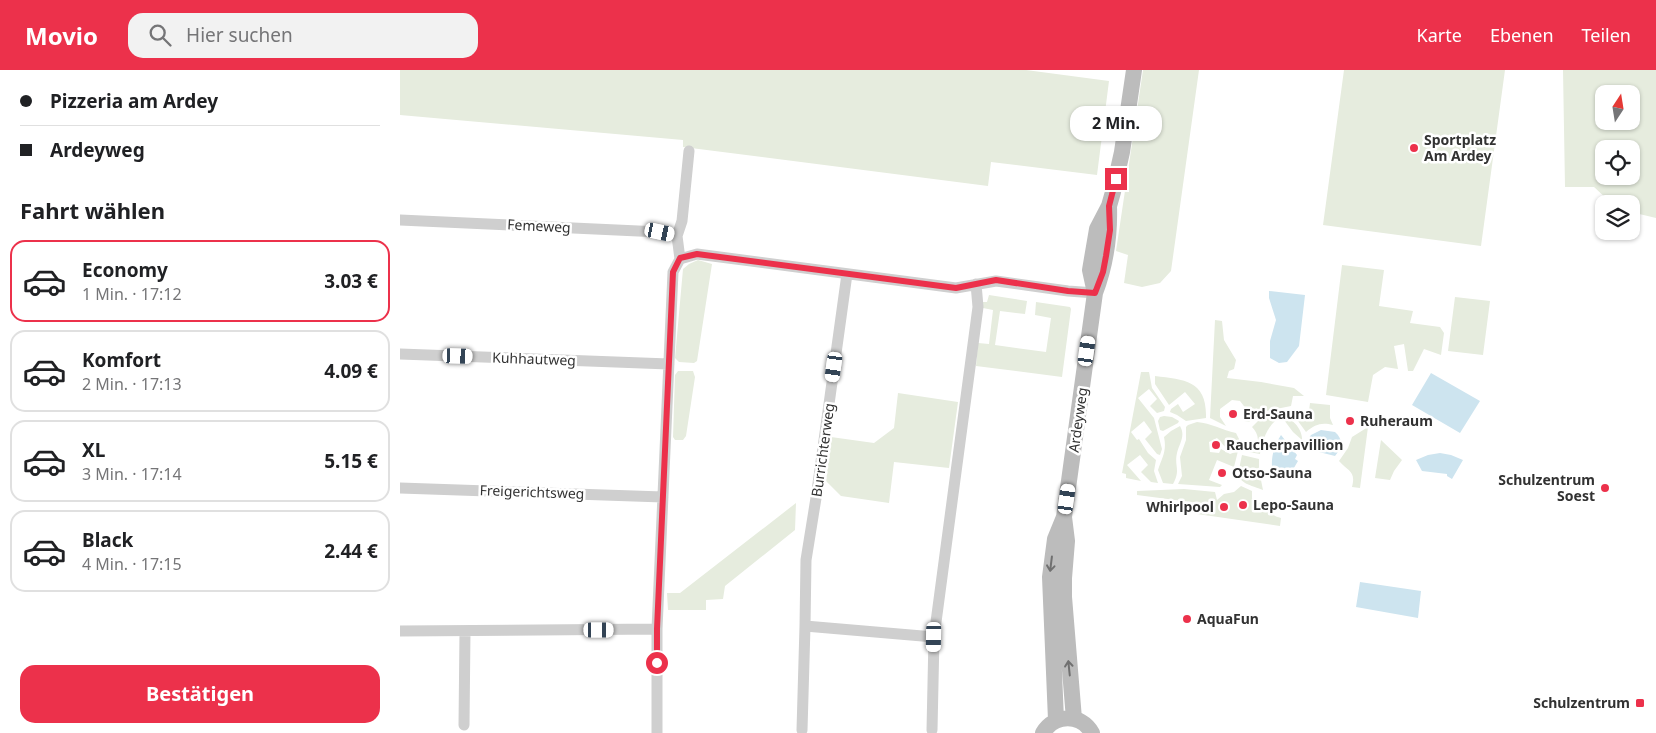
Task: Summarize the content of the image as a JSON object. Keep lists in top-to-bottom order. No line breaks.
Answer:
{"streets":{"main road":["Ardeyweg"],"street":["Femeweg","Kuhhautweg","Burrichterweg","Freigerichtsweg"]},"places":{"other":["Sportplatz Am Ardey","Erd-Sauna","Ruheraum","Raucherpavillion","Otso-Sauna","Schulzentrum Soest","Lepo-Sauna","Whirlpool","AquaFun"],"transit":["Schulzentrum"]},"north":"top","page":{"header":"Movio","search":"Hier suchen","nav":["Karte","Ebenen","Teilen"],"banner":["Pizzeria am Ardey","Ardeyweg"],"bubble":"2 Min.","heading":"Fahrt wählen","list":[{"name":"Economy","note":"1 Min. · 17:12","value":"3.03 €"},{"name":"Komfort","note":"2 Min. · 17:13","value":"4.09 €"},{"name":"XL","note":"3 Min. · 17:14","value":"5.15 €"},{"name":"Black","note":"4 Min. · 17:15","value":"2.44 €"}],"buttons":"Bestätigen"}}
